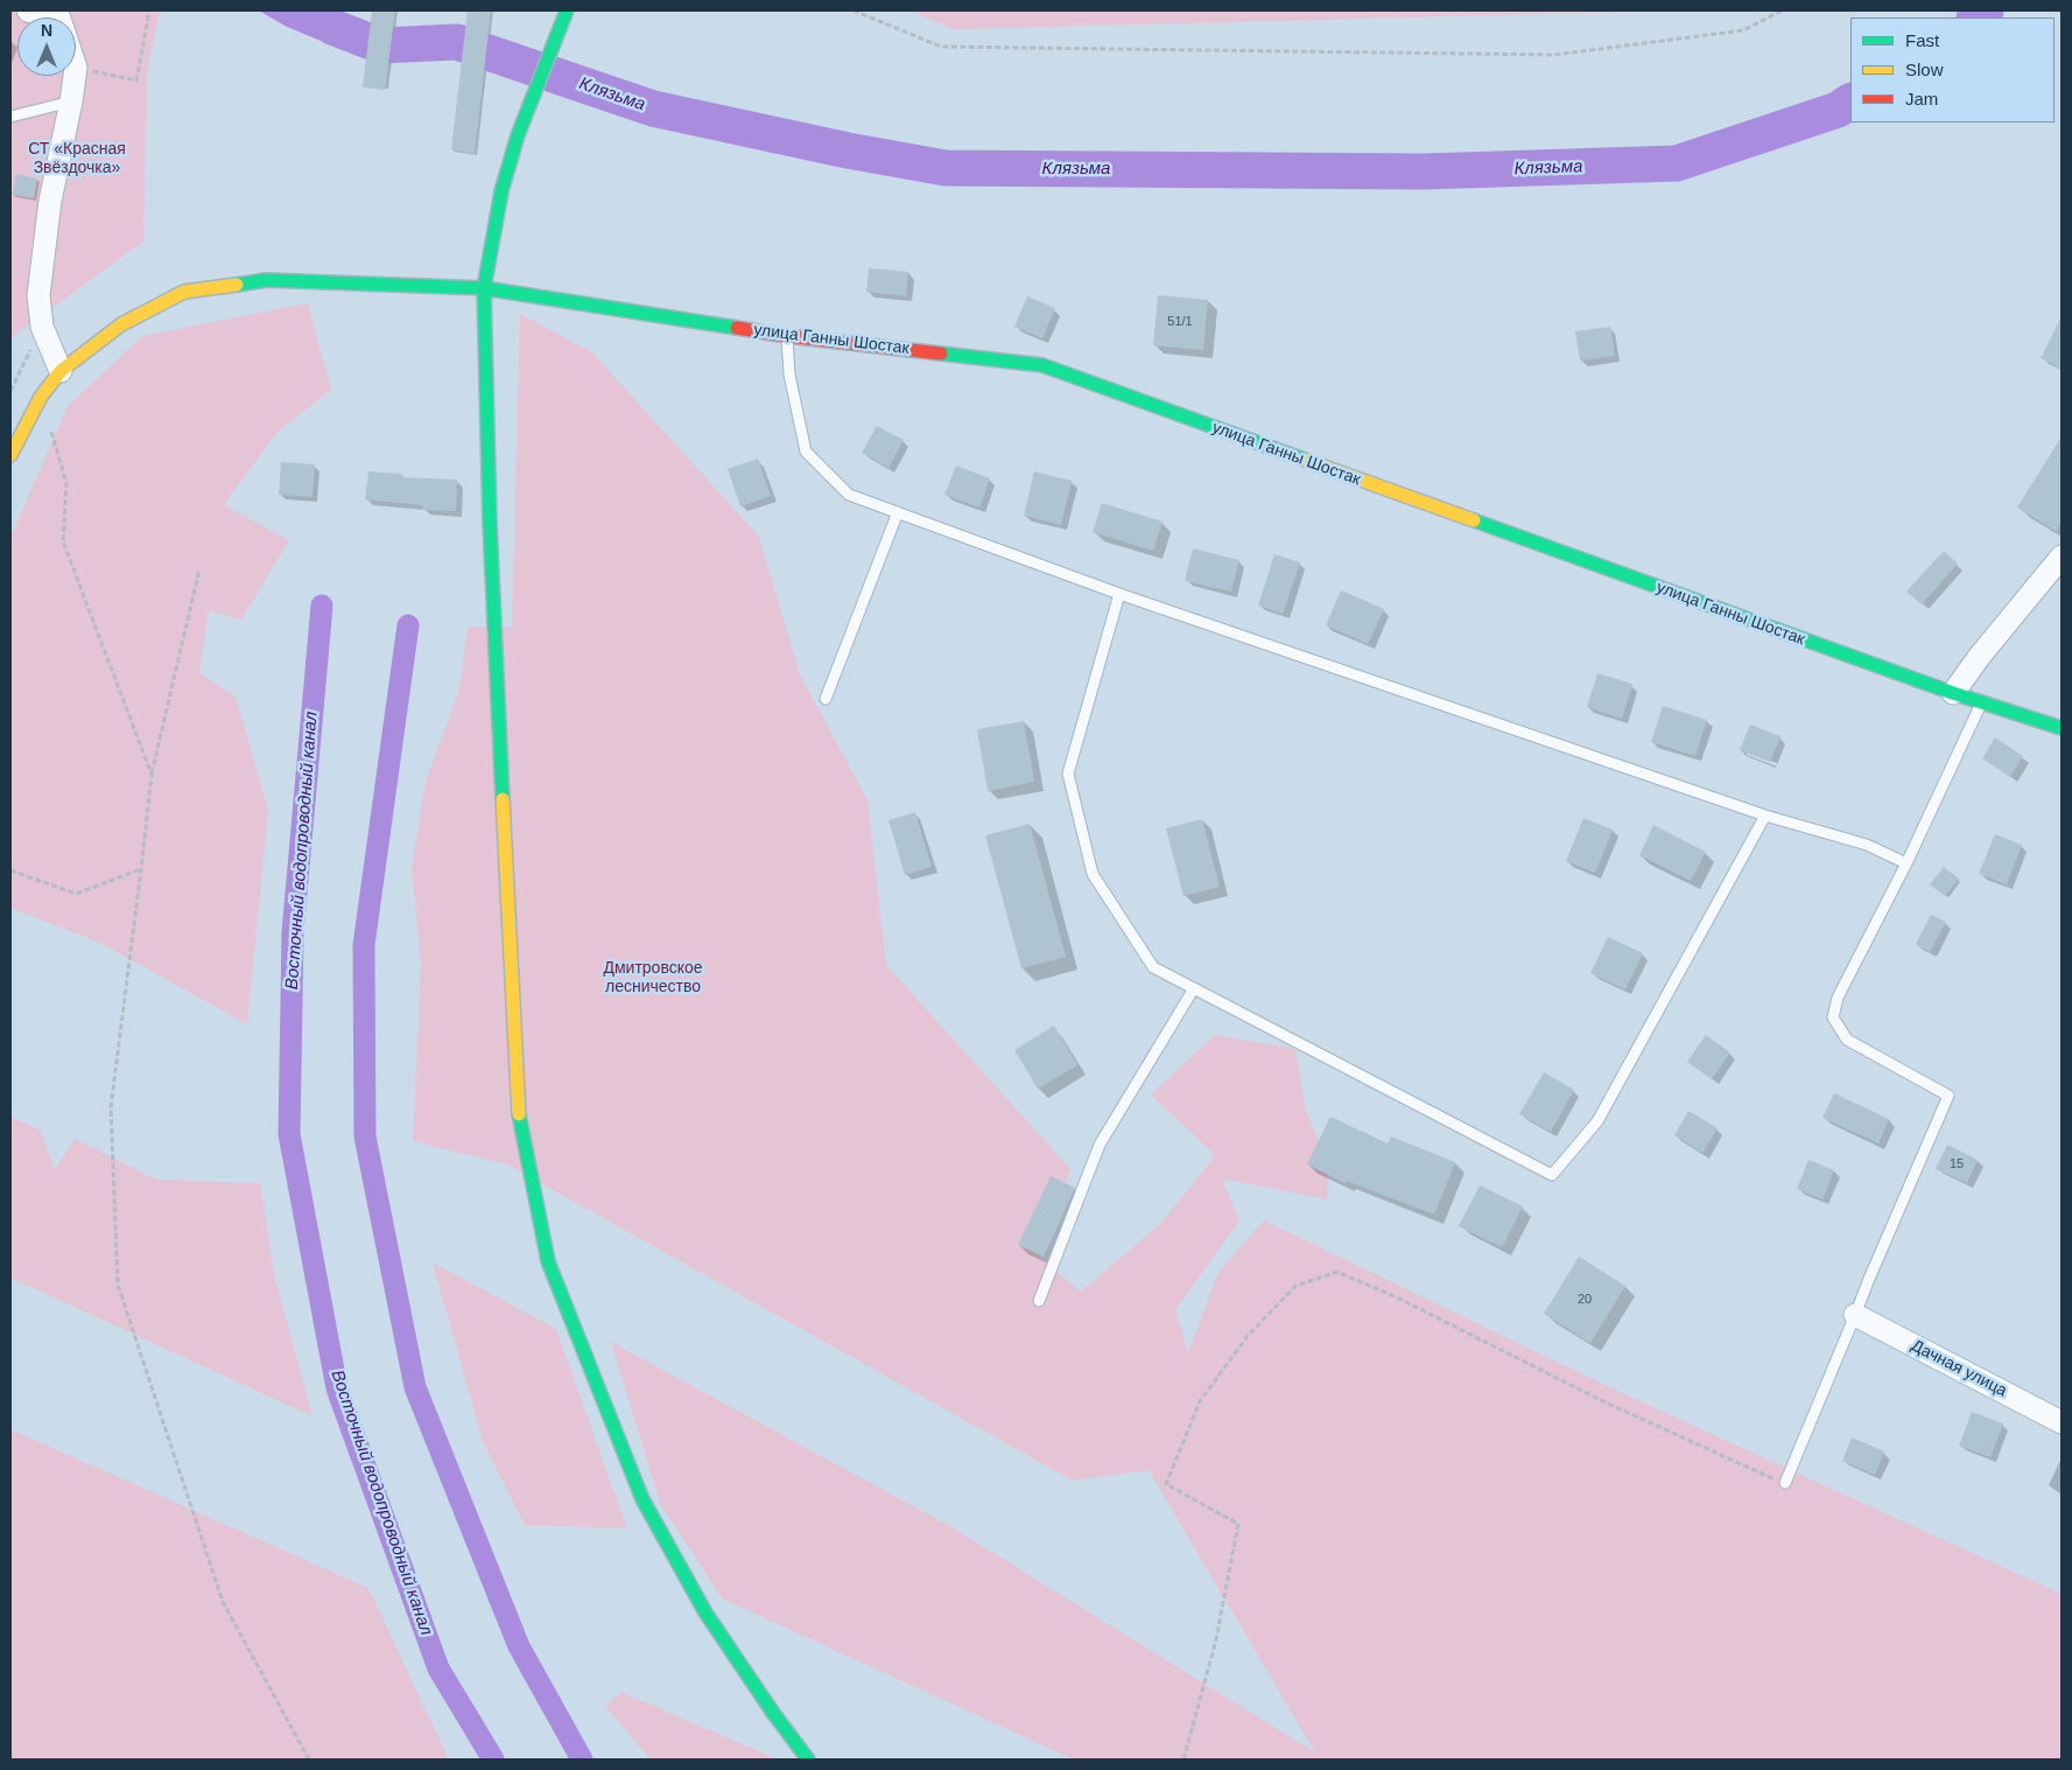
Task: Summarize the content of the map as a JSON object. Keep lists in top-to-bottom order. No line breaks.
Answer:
{"streets":{"main road":["улица Ганны Шостак"],"street":["Дачная улица"]},"water":["Клязьма","Восточный водопроводный канал"],"parks":["СТ «Красная Звёздочка»","Дмитровское лесничество"],"house_numbers":["51/1","15","20"],"legend":["Fast","Slow","Jam"],"north":"top"}
